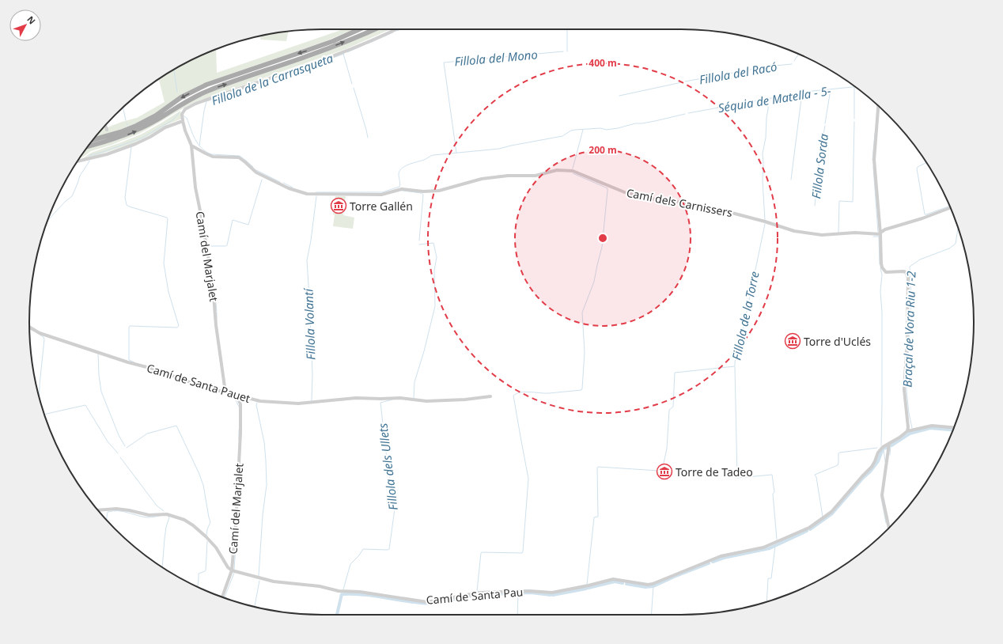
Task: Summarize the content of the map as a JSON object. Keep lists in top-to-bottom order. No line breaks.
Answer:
{"streets":{"street":["Camí dels Carnissers","Camí del Marjalet","Camí de Santa Pauet","Camí de Santa Pau"]},"crossings":[["Camí dels Carnissers","Camí del Marjalet"],["Camí del Marjalet","Camí de Santa Pauet"],["Camí del Marjalet","Camí de Santa Pau"]],"water":["Fillola del Mono","Fillola del Racó","Fillola de la Carrasqueta","Séquia de Matella - 5-","Fillola Sorda","Fillola de la Torre","Fillola Volantí","Braçal de Vora Riu 1-2","Fillola dels Ullets"],"places":{"museum":["Torre Gallén","Torre d'Uclés","Torre de Tadeo"]},"north":"top right","rings":["400 m","200 m"]}
